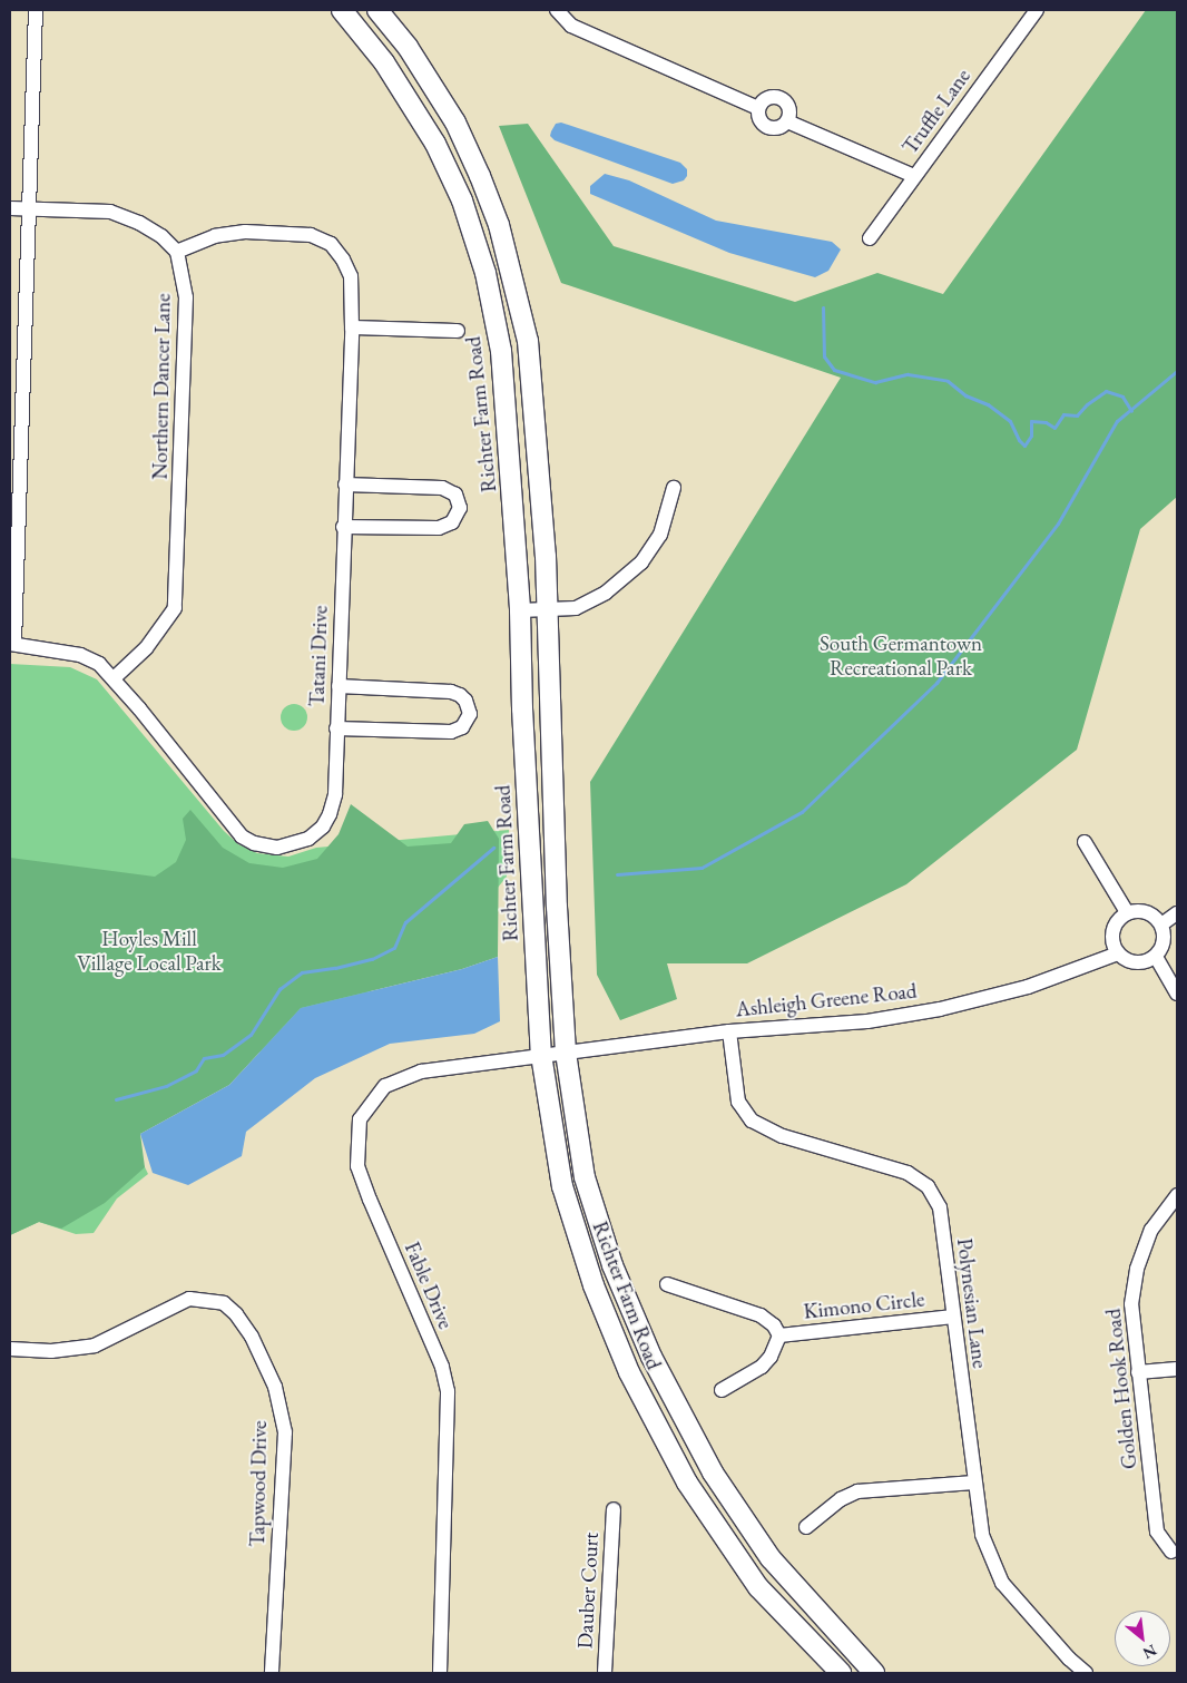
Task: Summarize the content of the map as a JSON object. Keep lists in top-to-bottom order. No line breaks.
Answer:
{"streets":{"main road":["Richter Farm Road"],"street":["Truffle Lane","Northern Dancer Lane","Tatani Drive","Ashleigh Greene Road","Fable Drive","Polynesian Lane","Kimono Circle","Golden Hook Road","Tapwood Drive","Dauber Court"]},"crossings":[["Northern Dancer Lane","Tatani Drive"],["Richter Farm Road","Ashleigh Greene Road"],["Richter Farm Road","Fable Drive"],["Ashleigh Greene Road","Fable Drive"],["Ashleigh Greene Road","Polynesian Lane"],["Polynesian Lane","Kimono Circle"]],"parks":["South Germantown Recreational Park","Hoyles Mill Village Local Park"],"north":"bottom right"}
